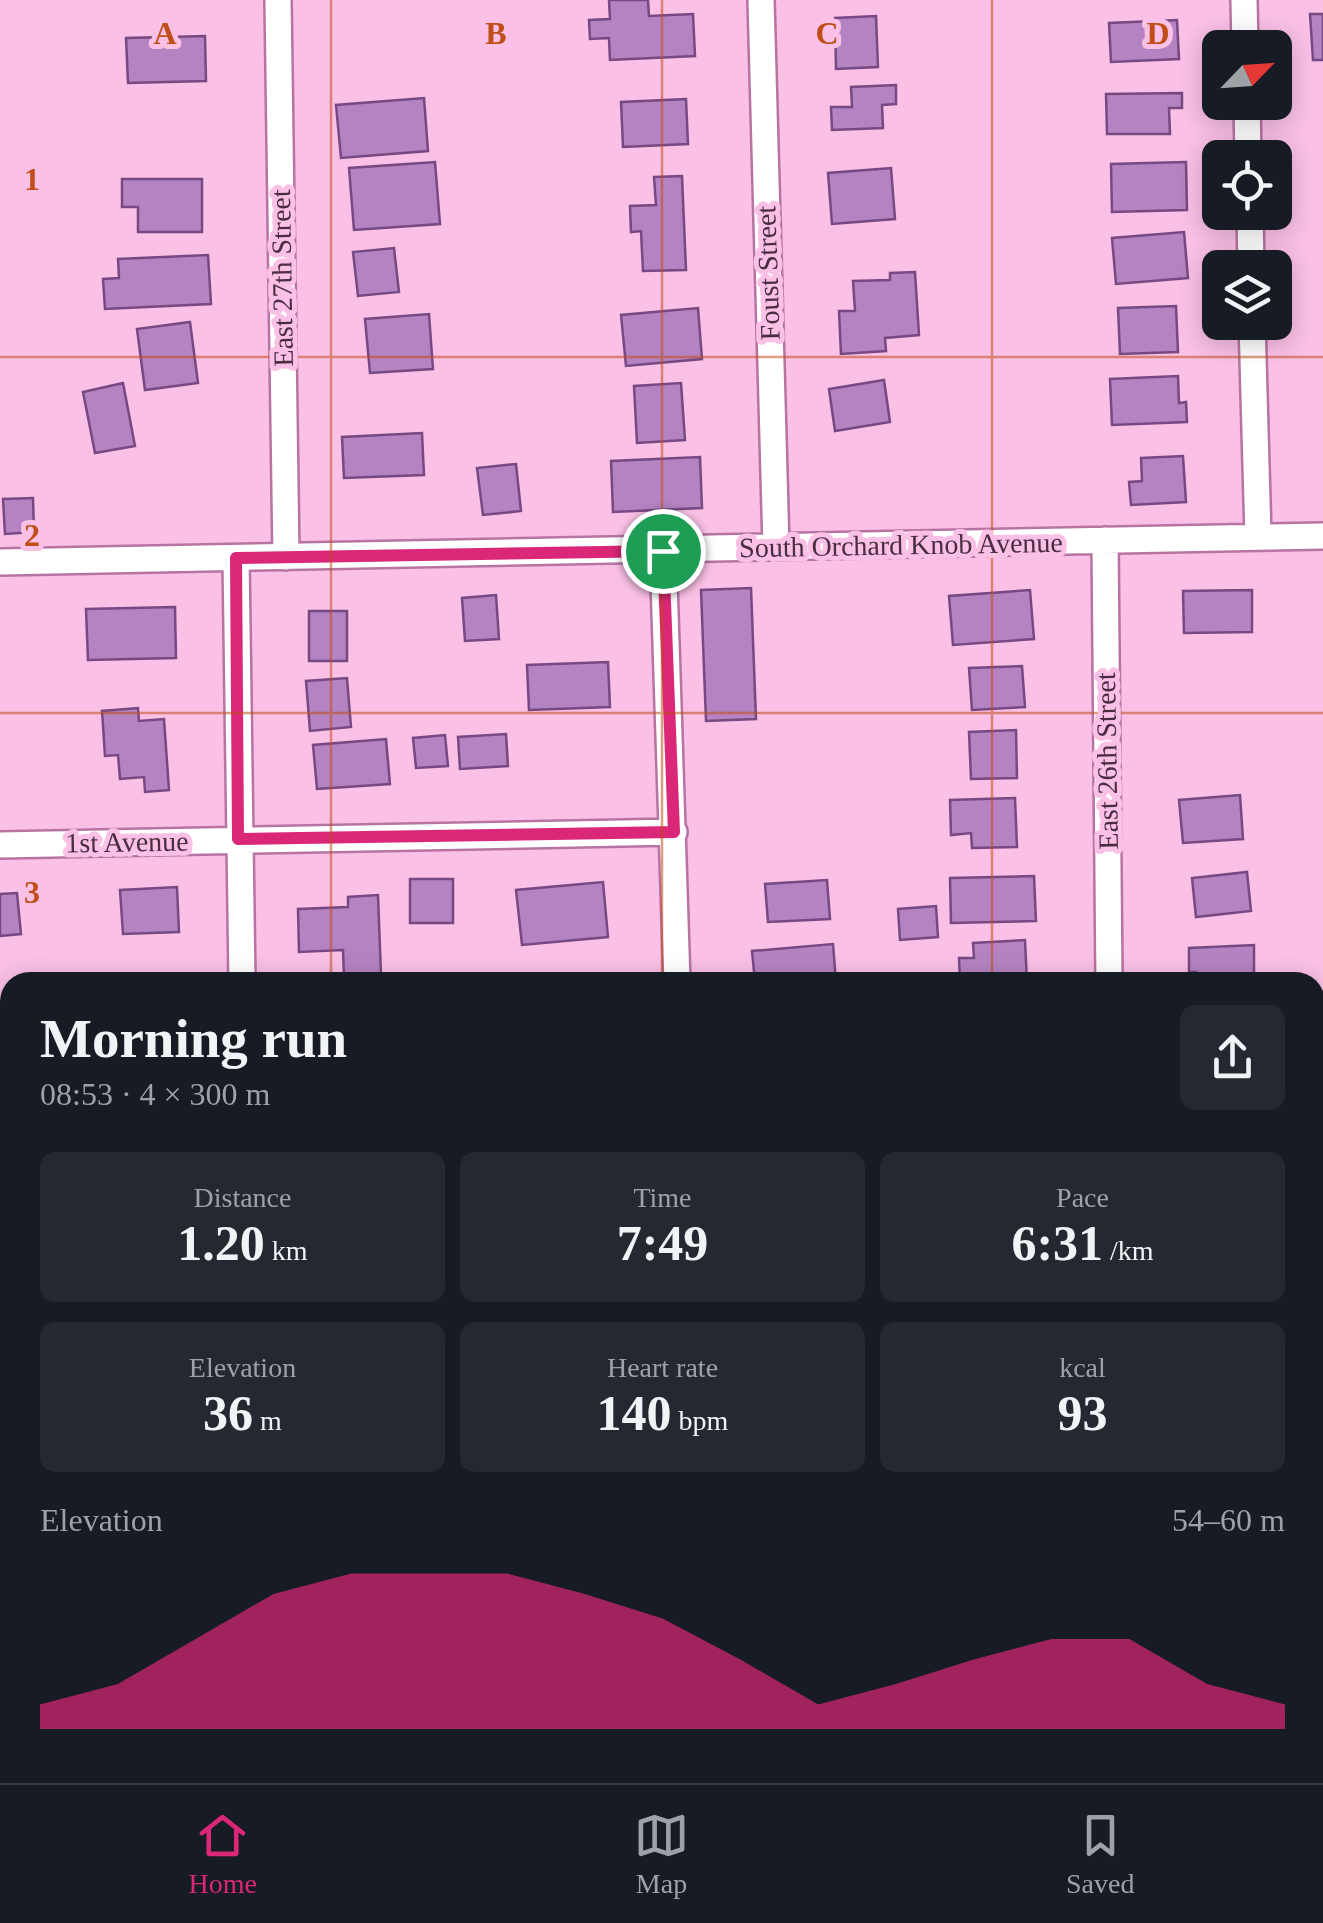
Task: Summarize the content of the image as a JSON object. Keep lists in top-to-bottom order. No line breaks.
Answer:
{"streets":{"street":["Foust Street","East 27th Street","South Orchard Knob Avenue","East 26th Street","1st Avenue"]},"crossings":[["Foust Street","South Orchard Knob Avenue"],["East 27th Street","South Orchard Knob Avenue"],["South Orchard Knob Avenue","East 26th Street"]],"north":"top right","page":{"heading":["Morning run","08:53 · 4 × 300 m"],"stats":[["Distance","1.20 km"],["Time","7:49"],["Pace","6:31 /km"],["Elevation","36 m"],["Heart rate","140 bpm"],["kcal","93"]],"chart":["Elevation","54–60 m"],"tabs":["Home","Map","Saved"]},"grid":{"columns":["A","B","C","D"],"rows":["1","2","3"]}}
